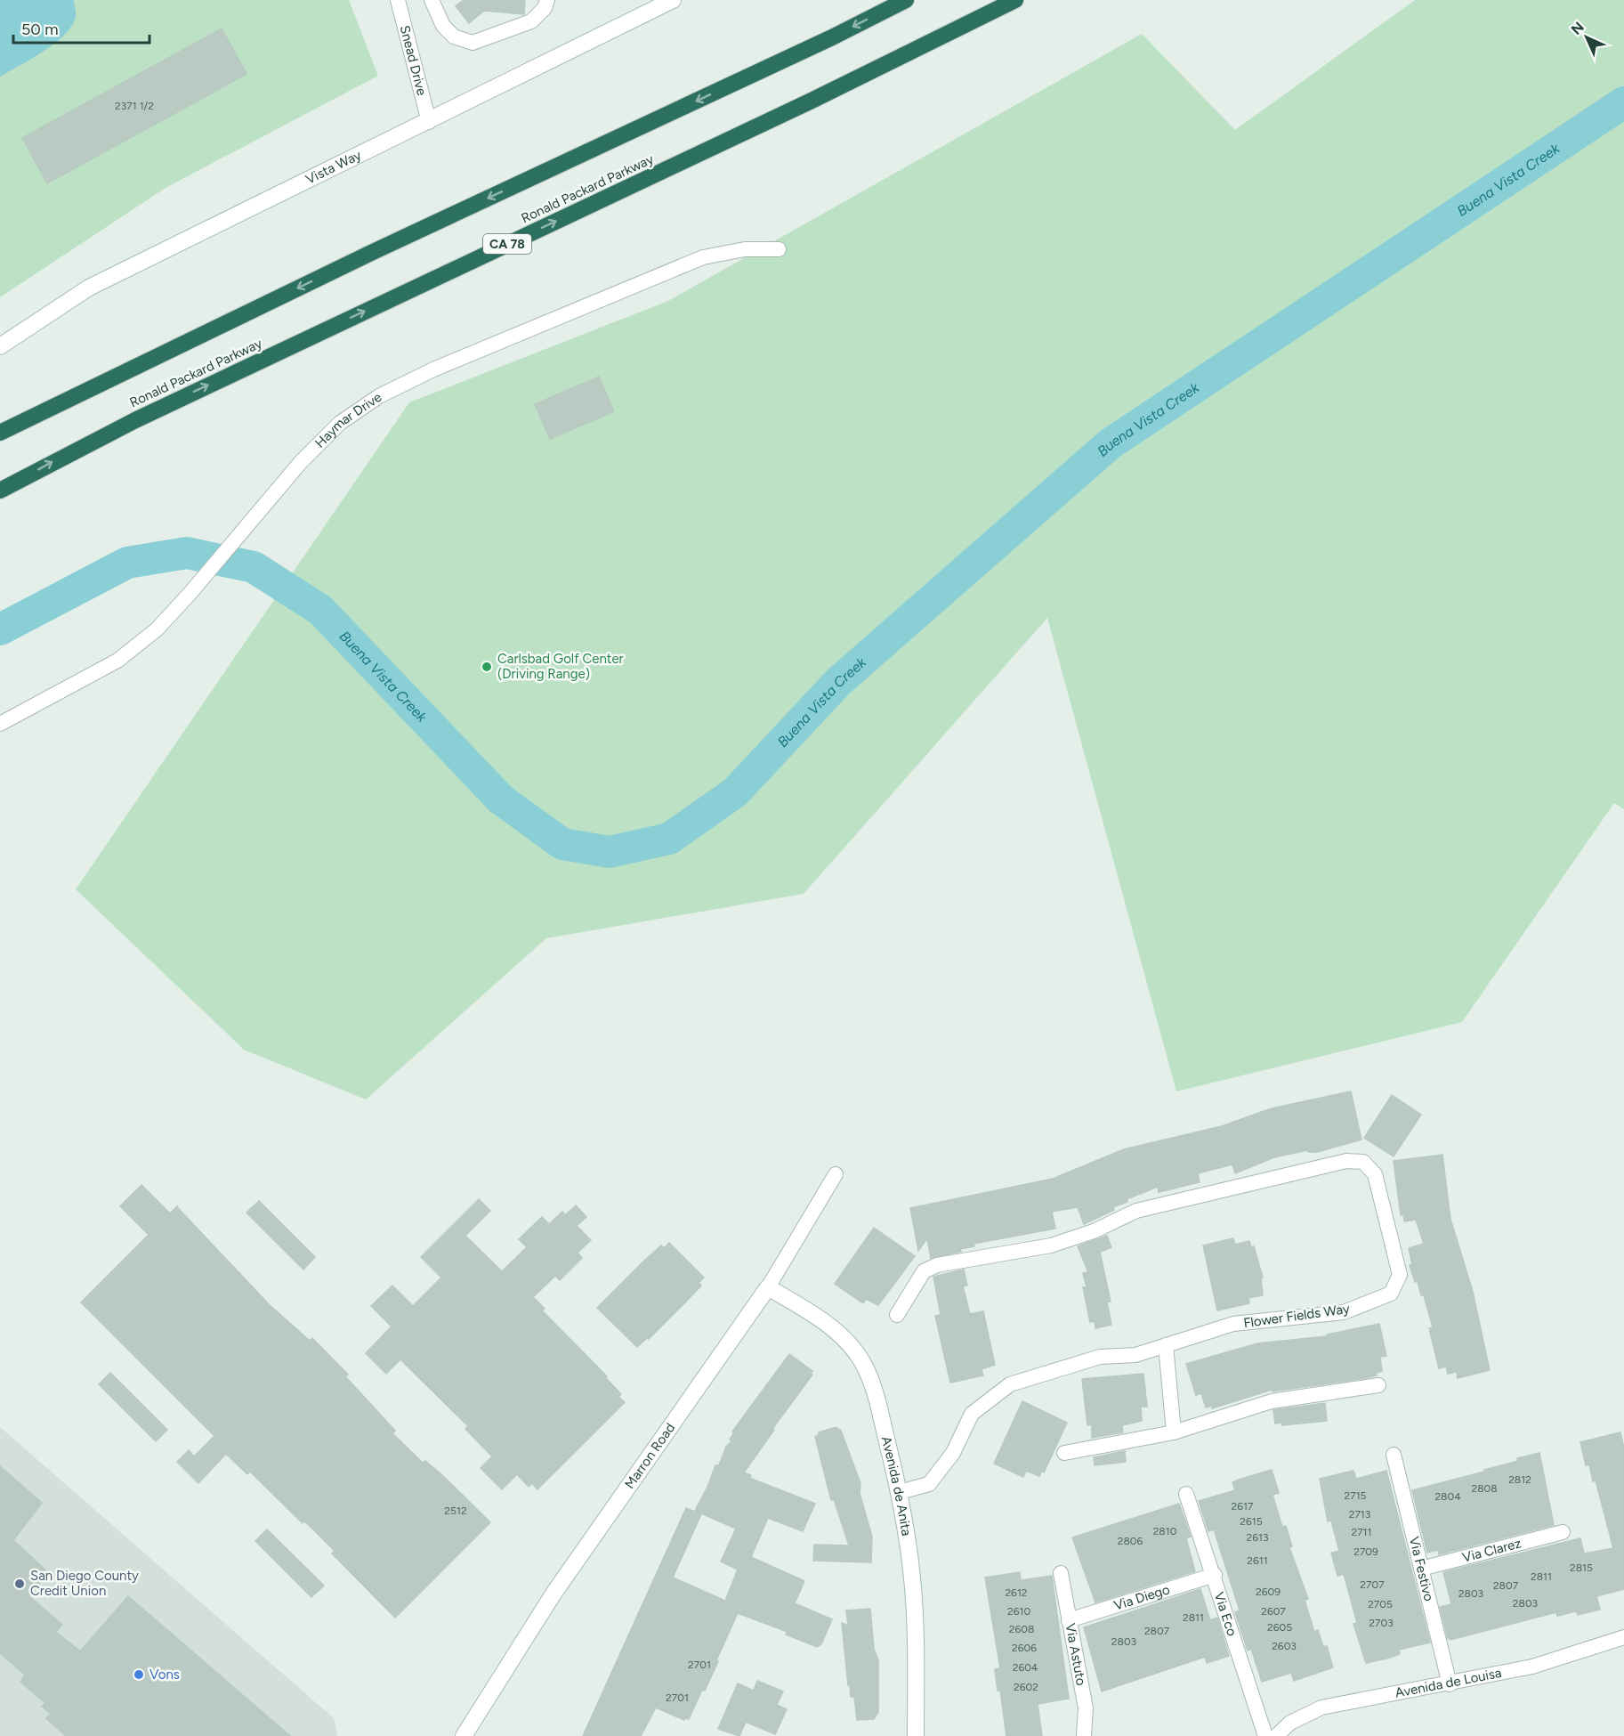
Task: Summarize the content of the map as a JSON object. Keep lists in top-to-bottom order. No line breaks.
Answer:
{"streets":{"highway":["Ronald Packard Parkway","CA 78"],"street":["Snead Drive","Vista Way","Haymar Drive","Flower Fields Way","Marron Road","Avenida de Anita","Via Clarez","Via Festivo","Via Diego","Via Eco","Via Astuto","Avenida de Louisa"]},"crossings":[["Snead Drive","Vista Way"],["Flower Fields Way","Avenida de Anita"],["Marron Road","Avenida de Anita"],["Via Clarez","Via Festivo"],["Via Festivo","Avenida de Louisa"],["Via Diego","Via Eco"],["Via Diego","Via Astuto"]],"water":["Buena Vista Creek"],"places":["Carlsbad Golf Center (Driving Range)","San Diego County Credit Union","Vons"],"house_numbers":["2371 1/2","2812","2808","2715","2804","2617","2512","2713","2615","2810","2711","2613","2806","2709","2611","2815","2811","2707","2807","2609","2612","2803","2803","2705","2610","2607","2811","2703","2605","2608","2807","2803","2603","2606","2701","2604","2602","2701"],"scale_bar":"50 m","north":"top left"}
